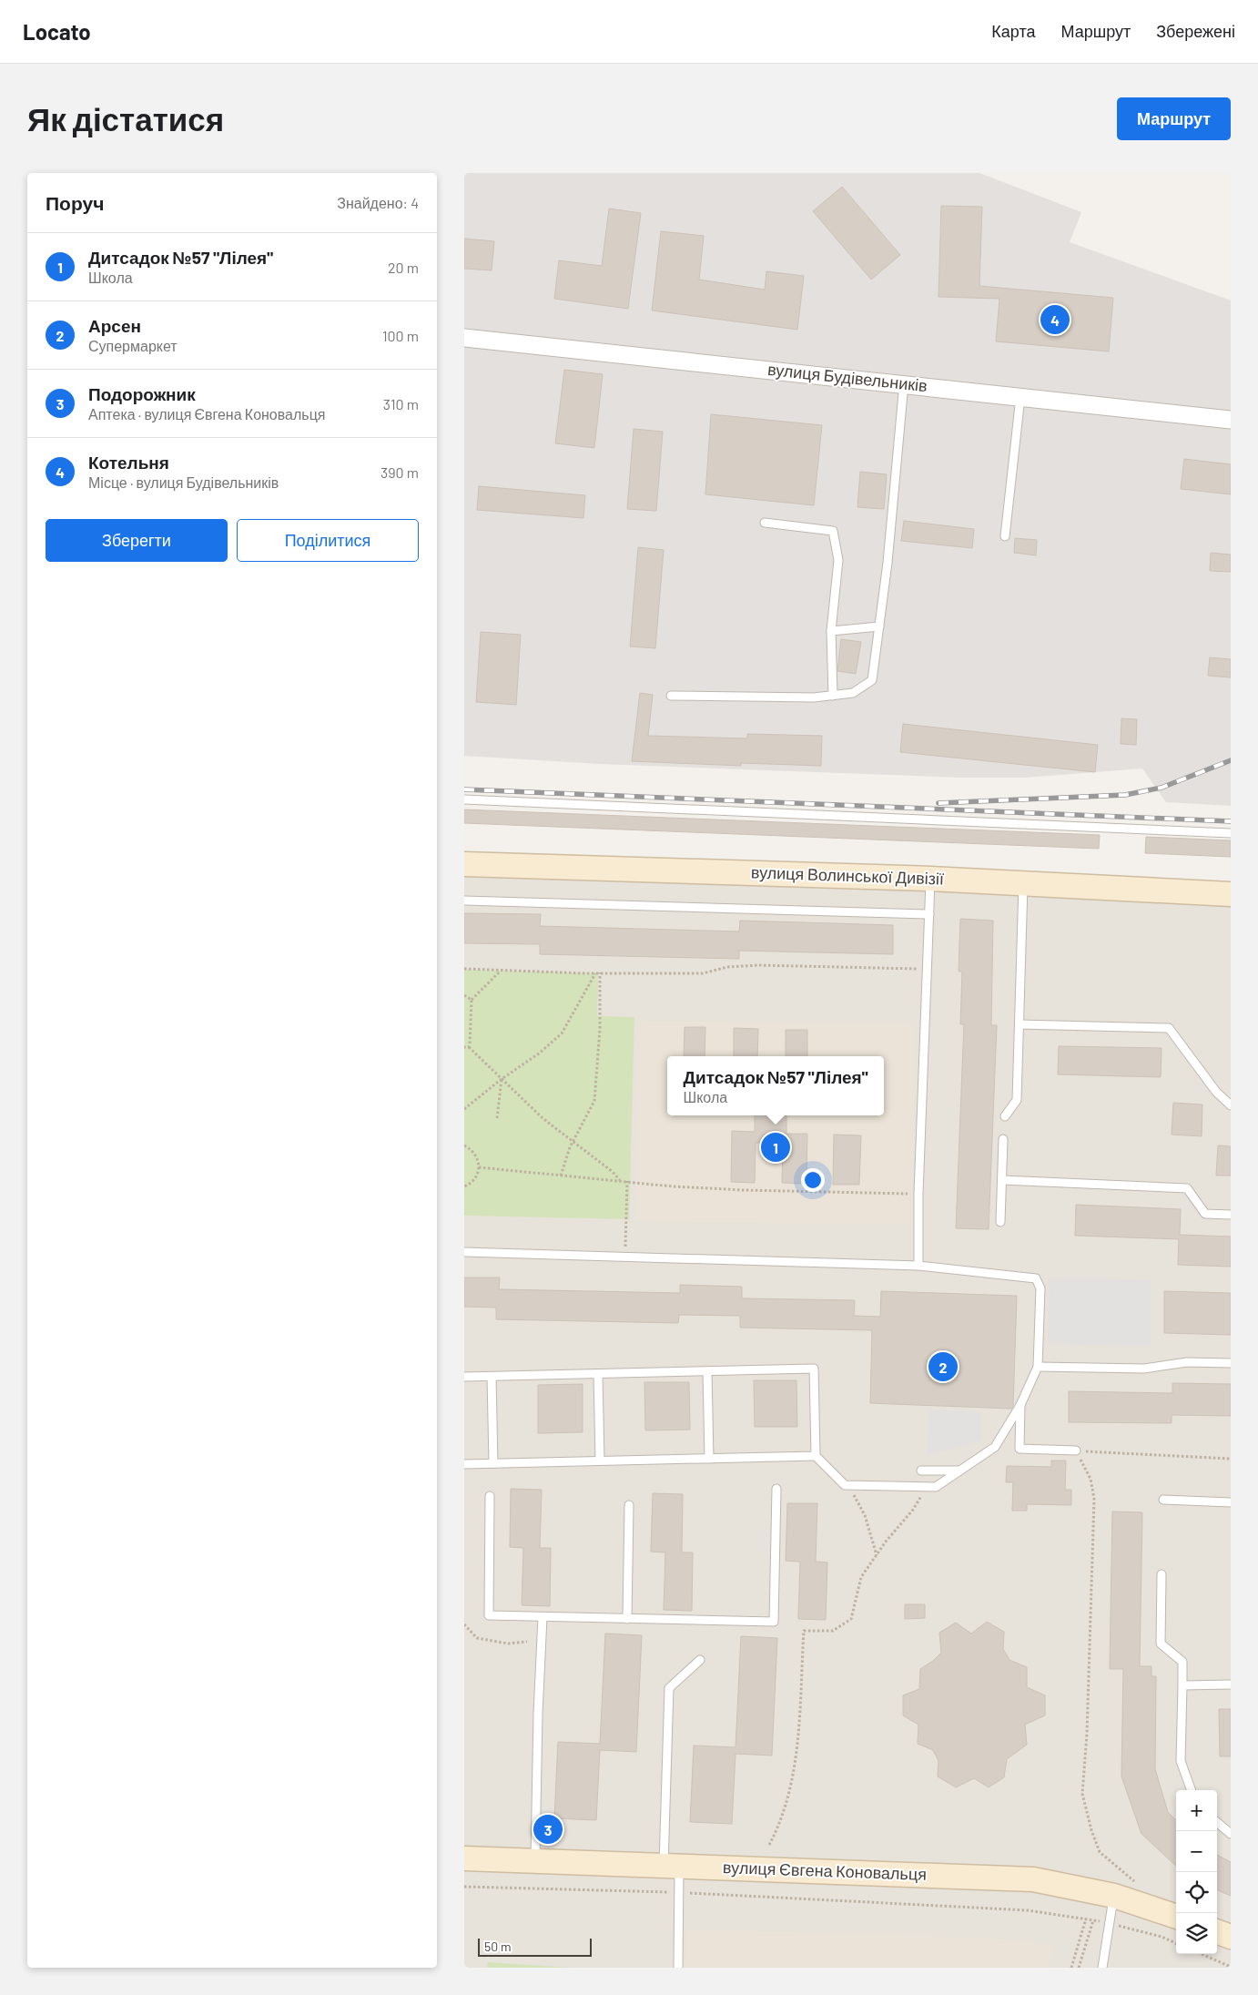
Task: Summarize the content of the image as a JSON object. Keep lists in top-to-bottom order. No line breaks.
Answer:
{"streets":{"street":["вулиця Будівельників","вулиця Волинської Дивізії","вулиця Євгена Коновальця"]},"scale_bar":"50 m","page":{"header":"Locato","nav":["Карта","Маршрут","Збережені"],"buttons":["Маршрут",["Зберегти","Поділитися"]],"title":"Як дістатися","heading":["Поруч","Знайдено: 4"],"list":[{"mark":"1","name":"Дитсадок №57 \"Лілея\"","note":"Школа","value":"20 m"},{"mark":"2","name":"Арсен","note":"Супермаркет","value":"100 m"},{"mark":"3","name":"Подорожник","note":"Аптека · вулиця Євгена Коновальця","value":"310 m"},{"mark":"4","name":"Котельня","note":"Місце · вулиця Будівельників","value":"390 m"}],"pins":["4","1","2","3"],"popup":["Дитсадок №57 \"Лілея\"","Школа"],"map_buttons":["+","−"],"scale":"50 m"}}
